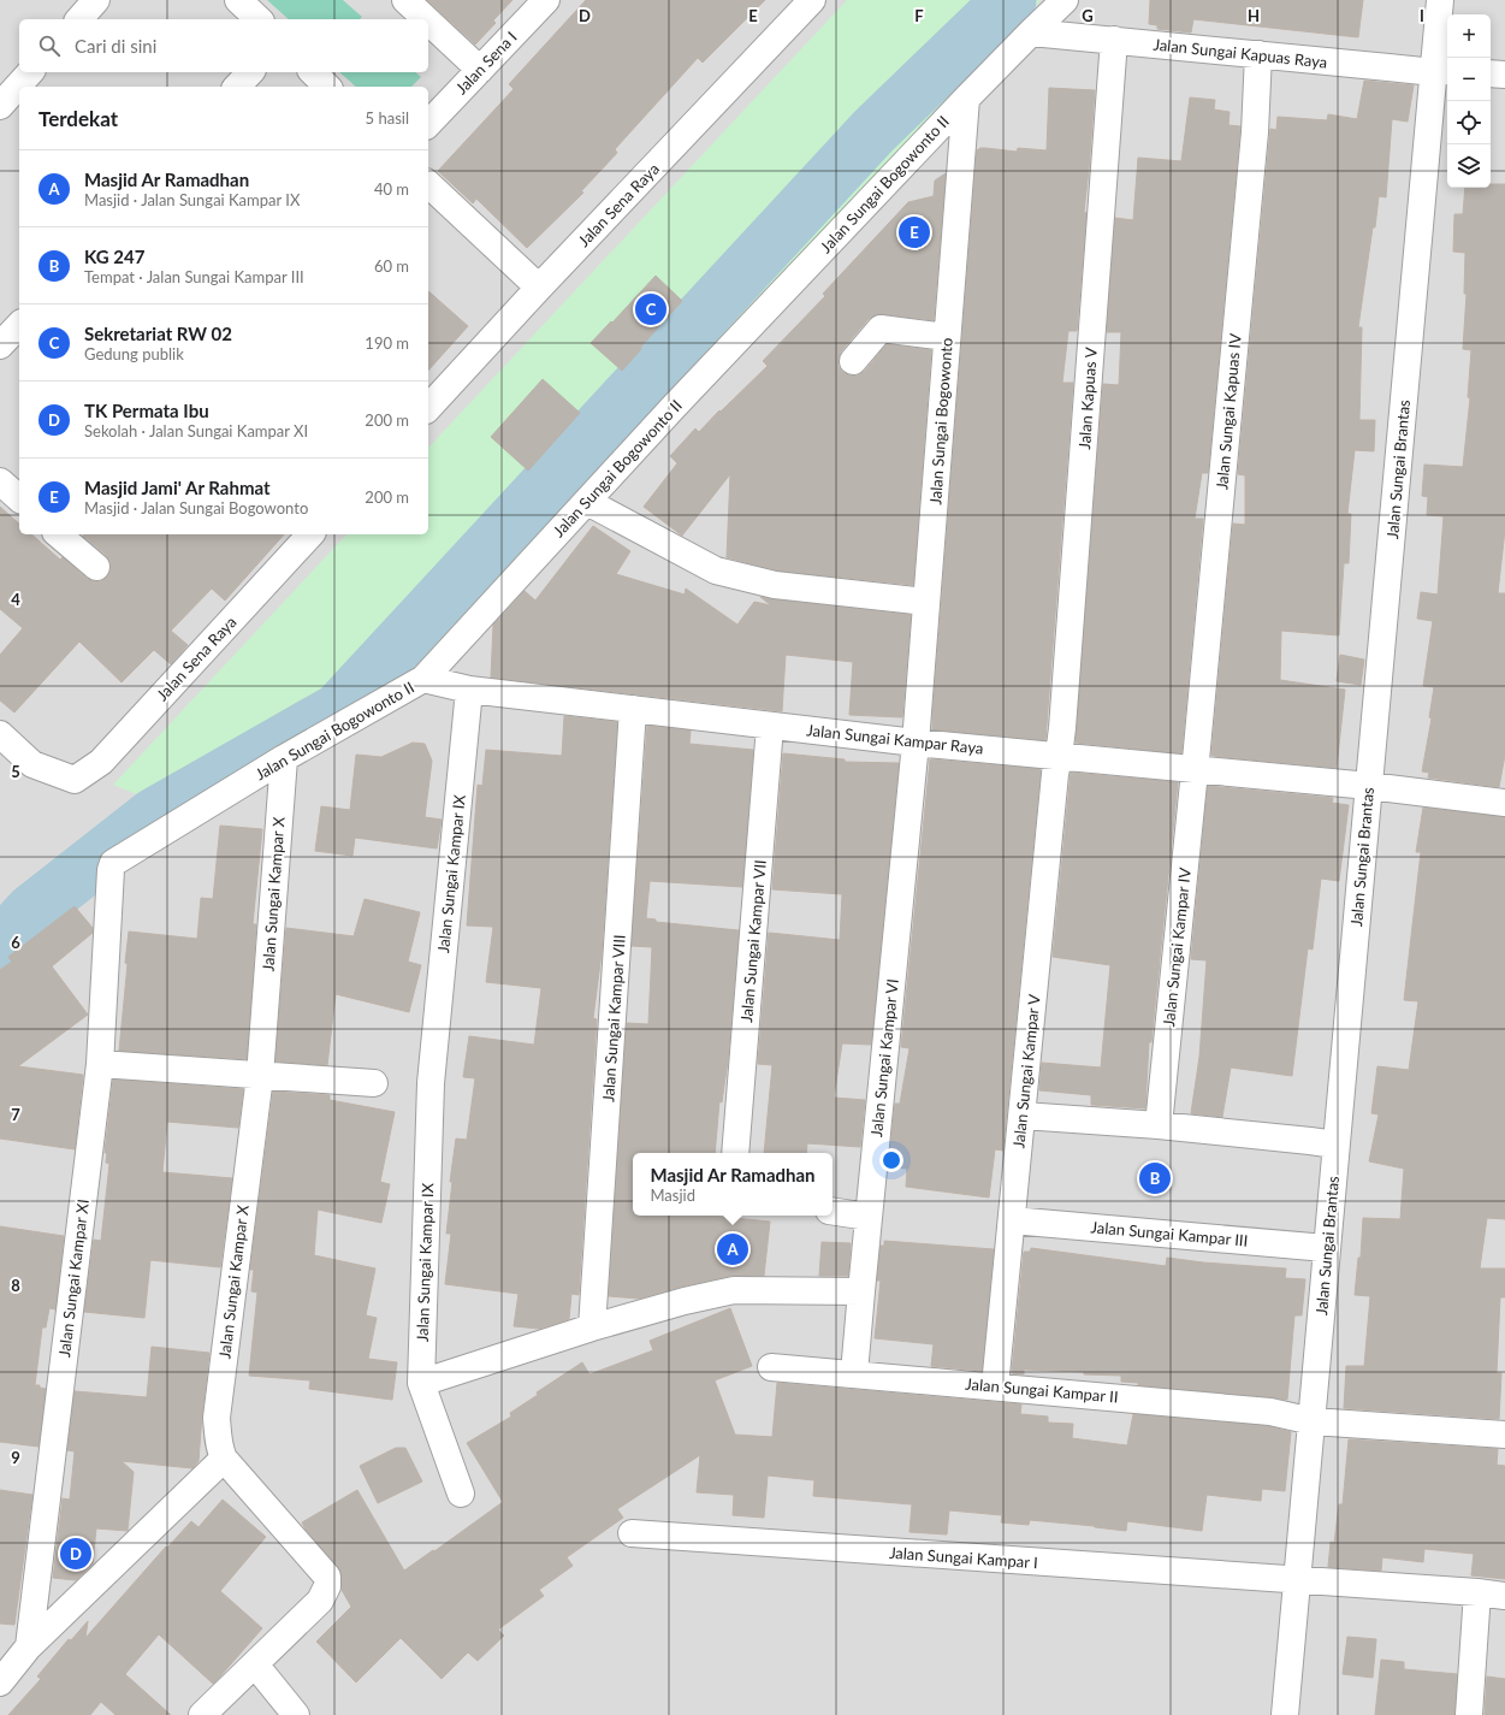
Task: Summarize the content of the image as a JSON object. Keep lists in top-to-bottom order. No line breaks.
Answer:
{"streets":{"street":["Jalan Sungai Kapuas Raya","Jalan Sena I","Jalan Sungai Bogowonto II","Jalan Sena Raya","Jalan Kapuas V","Jalan Sungai Kapuas IV","Jalan Sungai Bogowonto","Jalan Sungai Brantas","Jalan Sungai Kampar Raya","Jalan Sungai Kampar IX","Jalan Sungai Kampar X","Jalan Sungai Kampar VII","Jalan Sungai Kampar IV","Jalan Sungai Kampar VIII","Jalan Sungai Kampar VI","Jalan Sungai Kampar V","Jalan Sungai Kampar III","Jalan Sungai Kampar XI","Jalan Sungai Kampar II","Jalan Sungai Kampar I"]},"crossings":[["Jalan Sungai Kapuas Raya","Jalan Sungai Bogowonto II"],["Jalan Sungai Kapuas Raya","Jalan Kapuas V"],["Jalan Sungai Kapuas Raya","Jalan Sungai Kapuas IV"],["Jalan Sungai Kapuas Raya","Jalan Sungai Brantas"],["Jalan Sungai Bogowonto II","Jalan Sungai Bogowonto"],["Jalan Sungai Bogowonto II","Jalan Sungai Kampar Raya"],["Jalan Sungai Bogowonto II","Jalan Sungai Kampar X"],["Jalan Sungai Bogowonto II","Jalan Sungai Kampar XI"],["Jalan Kapuas V","Jalan Sungai Kampar Raya"],["Jalan Kapuas V","Jalan Sungai Kampar V"],["Jalan Sungai Kapuas IV","Jalan Sungai Kampar Raya"],["Jalan Sungai Kapuas IV","Jalan Sungai Kampar IV"],["Jalan Sungai Bogowonto","Jalan Sungai Kampar Raya"],["Jalan Sungai Bogowonto","Jalan Sungai Kampar VI"],["Jalan Sungai Brantas","Jalan Sungai Kampar Raya"],["Jalan Sungai Brantas","Jalan Sungai Kampar III"],["Jalan Sungai Brantas","Jalan Sungai Kampar II"],["Jalan Sungai Brantas","Jalan Sungai Kampar I"],["Jalan Sungai Kampar Raya","Jalan Sungai Kampar IX"],["Jalan Sungai Kampar Raya","Jalan Sungai Kampar VII"],["Jalan Sungai Kampar Raya","Jalan Sungai Kampar IV"],["Jalan Sungai Kampar Raya","Jalan Sungai Kampar VIII"],["Jalan Sungai Kampar Raya","Jalan Sungai Kampar VI"],["Jalan Sungai Kampar Raya","Jalan Sungai Kampar V"],["Jalan Sungai Kampar VI","Jalan Sungai Kampar II"],["Jalan Sungai Kampar V","Jalan Sungai Kampar III"],["Jalan Sungai Kampar V","Jalan Sungai Kampar II"]],"page":{"map_buttons":["+","−"],"search":"Cari di sini","heading":["Terdekat","5 hasil"],"list":[{"mark":"A","name":"Masjid Ar Ramadhan","note":"Masjid · Jalan Sungai Kampar IX","value":"40 m"},{"mark":"B","name":"KG 247","note":"Tempat · Jalan Sungai Kampar III","value":"60 m"},{"mark":"C","name":"Sekretariat RW 02","note":"Gedung publik","value":"190 m"},{"mark":"D","name":"TK Permata Ibu","note":"Sekolah · Jalan Sungai Kampar XI","value":"200 m"},{"mark":"E","name":"Masjid Jami' Ar Rahmat","note":"Masjid · Jalan Sungai Bogowonto","value":"200 m"}],"pins":["E","C","B","A","D"],"popup":["Masjid Ar Ramadhan","Masjid"]},"grid":{"columns":["D","E","F","G","H","I"],"rows":["4","5","6","7","8","9"]}}
